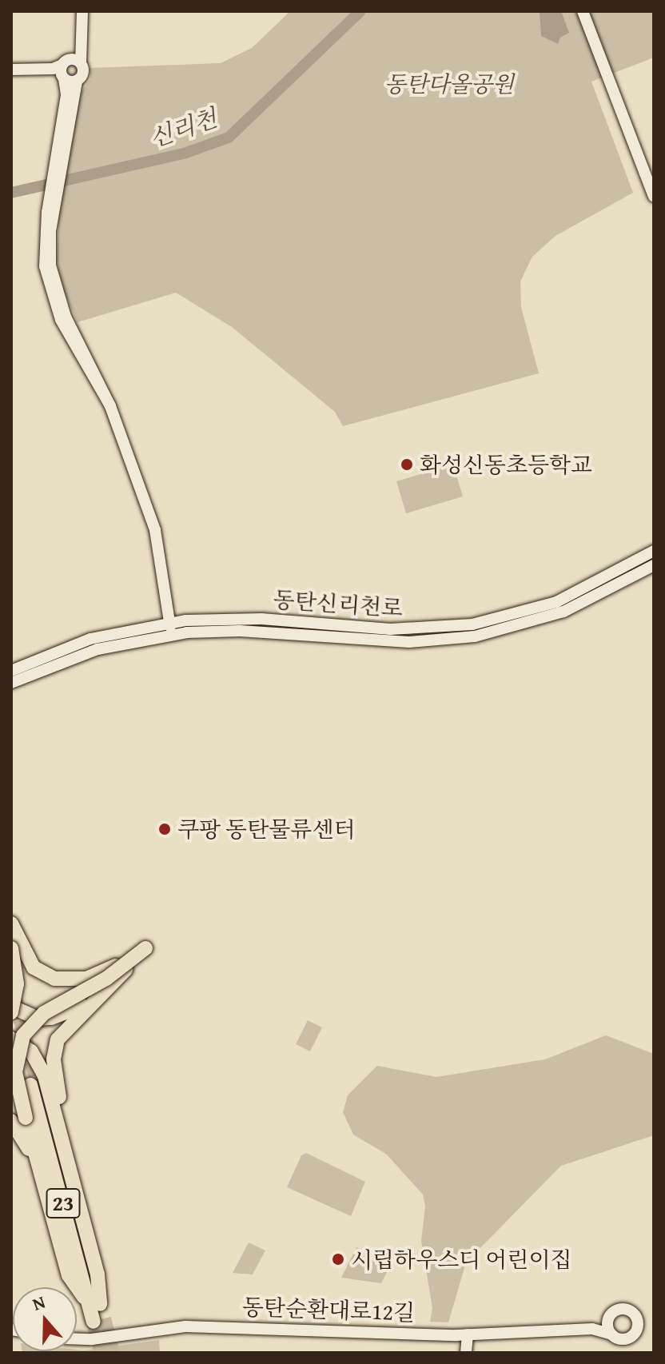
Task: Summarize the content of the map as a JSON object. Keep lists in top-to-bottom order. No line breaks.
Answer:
{"streets":{"highway":["23"],"street":["동탄신리천로","동탄순환대로12길"]},"water":["신리천"],"parks":["동탄다올공원"],"places":["화성신동초등학교","쿠팡 동탄물류센터","시립하우스디 어린이집"],"north":"top"}
